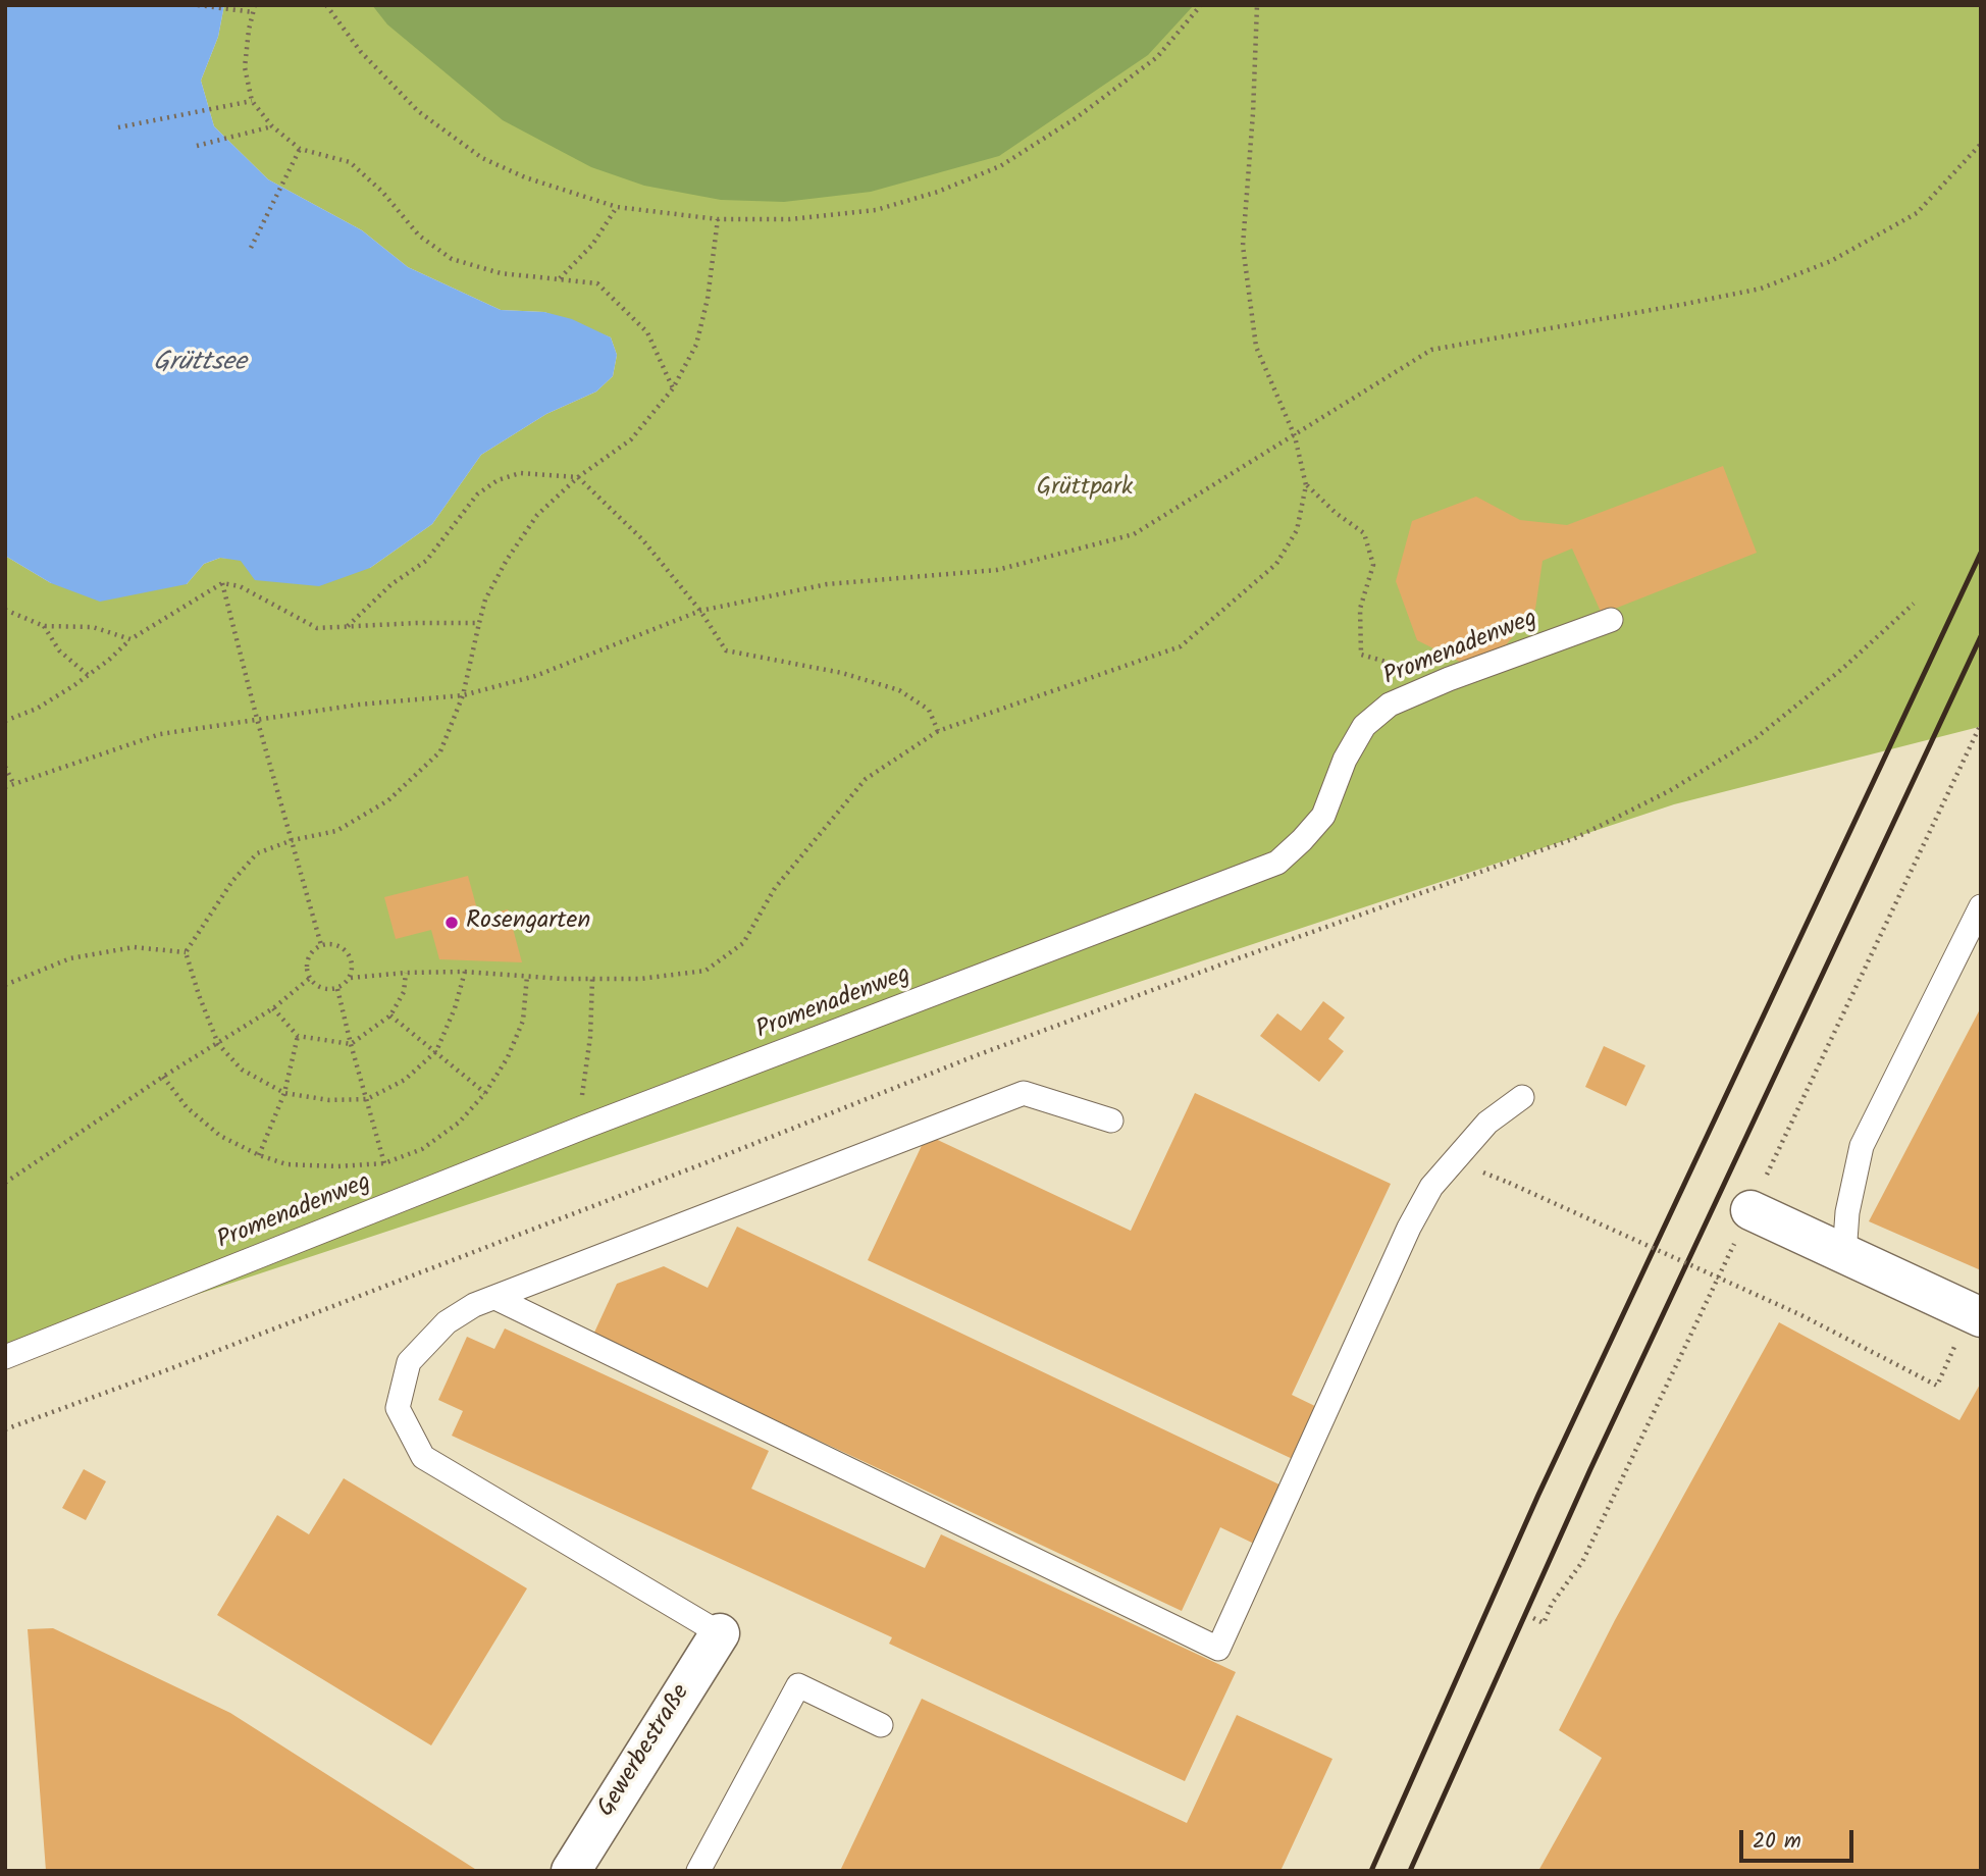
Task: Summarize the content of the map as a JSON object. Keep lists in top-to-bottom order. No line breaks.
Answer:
{"streets":{"street":["Gewerbestraße"],"lane":["Promenadenweg"]},"water":["Grüttsee"],"parks":["Grüttpark"],"places":["Rosengarten"],"scale_bar":"20 m"}
